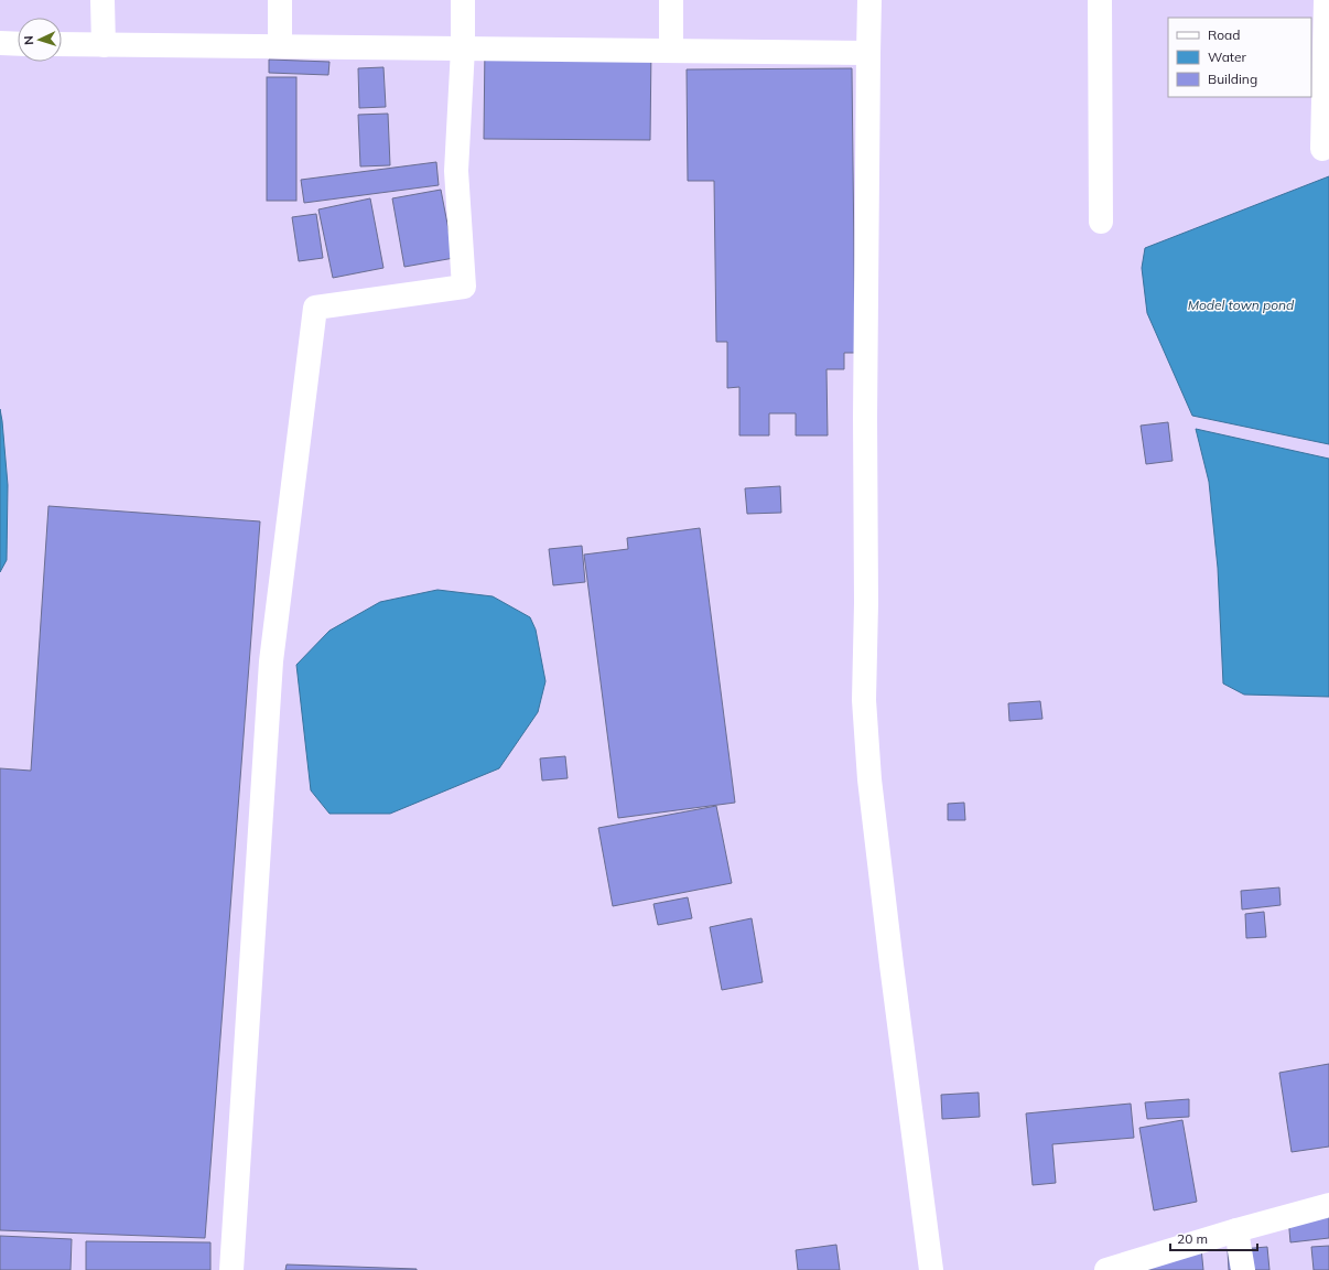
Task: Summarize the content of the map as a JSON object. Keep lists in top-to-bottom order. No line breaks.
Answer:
{"water":["Model town pond"],"legend":["Road","Water","Building"],"scale_bar":"20 m","north":"left"}
